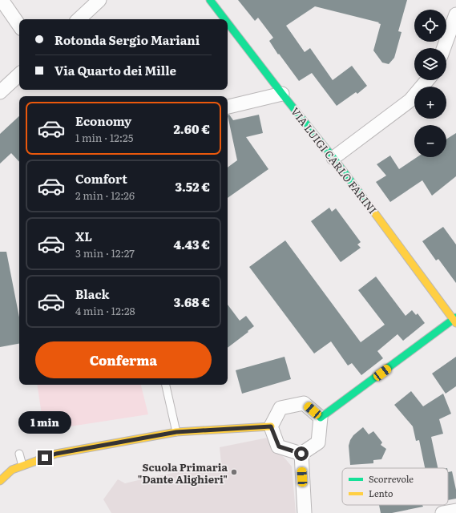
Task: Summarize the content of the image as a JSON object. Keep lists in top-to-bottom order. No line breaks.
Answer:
{"streets":{"street":["VIA LUIGI CARLO FARINI"]},"places":["Scuola Primaria \"Dante Alighieri\""],"legend":["Scorrevole","Lento"],"page":{"map_buttons":["+","−"],"banner":["Rotonda Sergio Mariani","Via Quarto dei Mille"],"list":[{"name":"Economy","note":"1 min · 12:25","value":"2.60 €"},{"name":"Comfort","note":"2 min · 12:26","value":"3.52 €"},{"name":"XL","note":"3 min · 12:27","value":"4.43 €"},{"name":"Black","note":"4 min · 12:28","value":"3.68 €"}],"buttons":"Conferma","bubble":"1 min"}}
